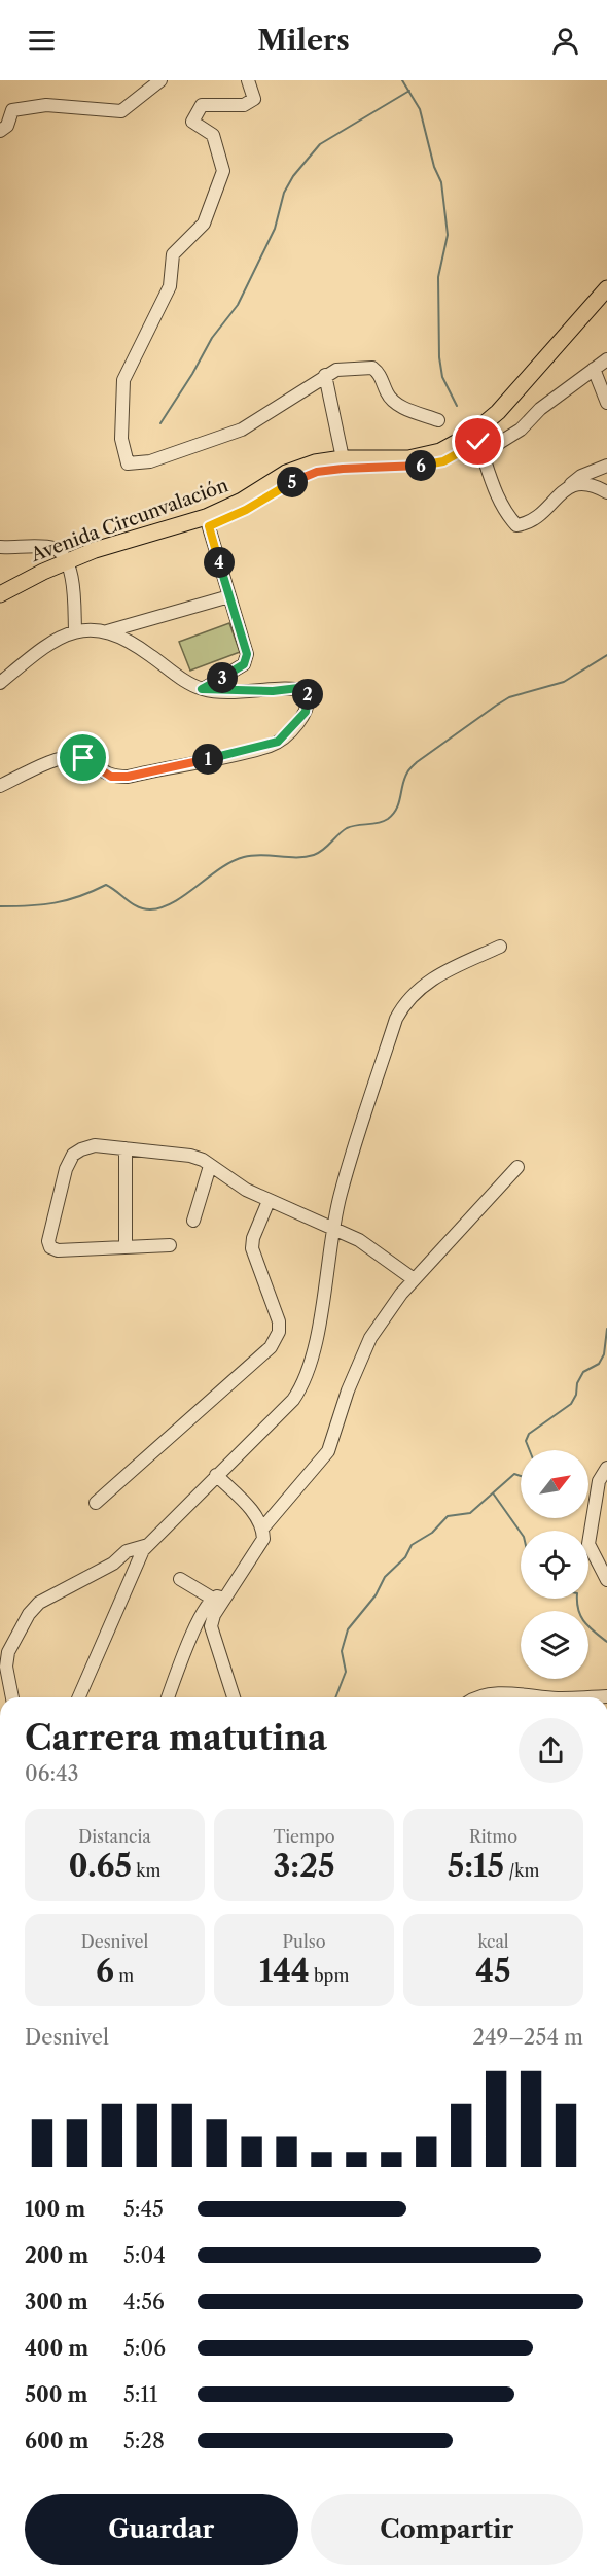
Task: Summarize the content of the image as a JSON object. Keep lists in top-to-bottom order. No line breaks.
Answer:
{"streets":{"main road":["Avenida Circunvalación"]},"north":"top right","page":{"header":"Milers","pins":["6","5","4","3","2","1"],"heading":["Carrera matutina","06:43"],"stats":[["Distancia","0.65 km"],["Tiempo","3:25"],["Ritmo","5:15 /km"],["Desnivel","6 m"],["Pulso","144 bpm"],["kcal","45"]],"chart":["Desnivel","249–254 m"],"list":[{"name":"100 m","note":"5:45"},{"name":"200 m","note":"5:04"},{"name":"300 m","note":"4:56"},{"name":"400 m","note":"5:06"},{"name":"500 m","note":"5:11"},{"name":"600 m","note":"5:28"}],"buttons":["Guardar","Compartir"]}}
